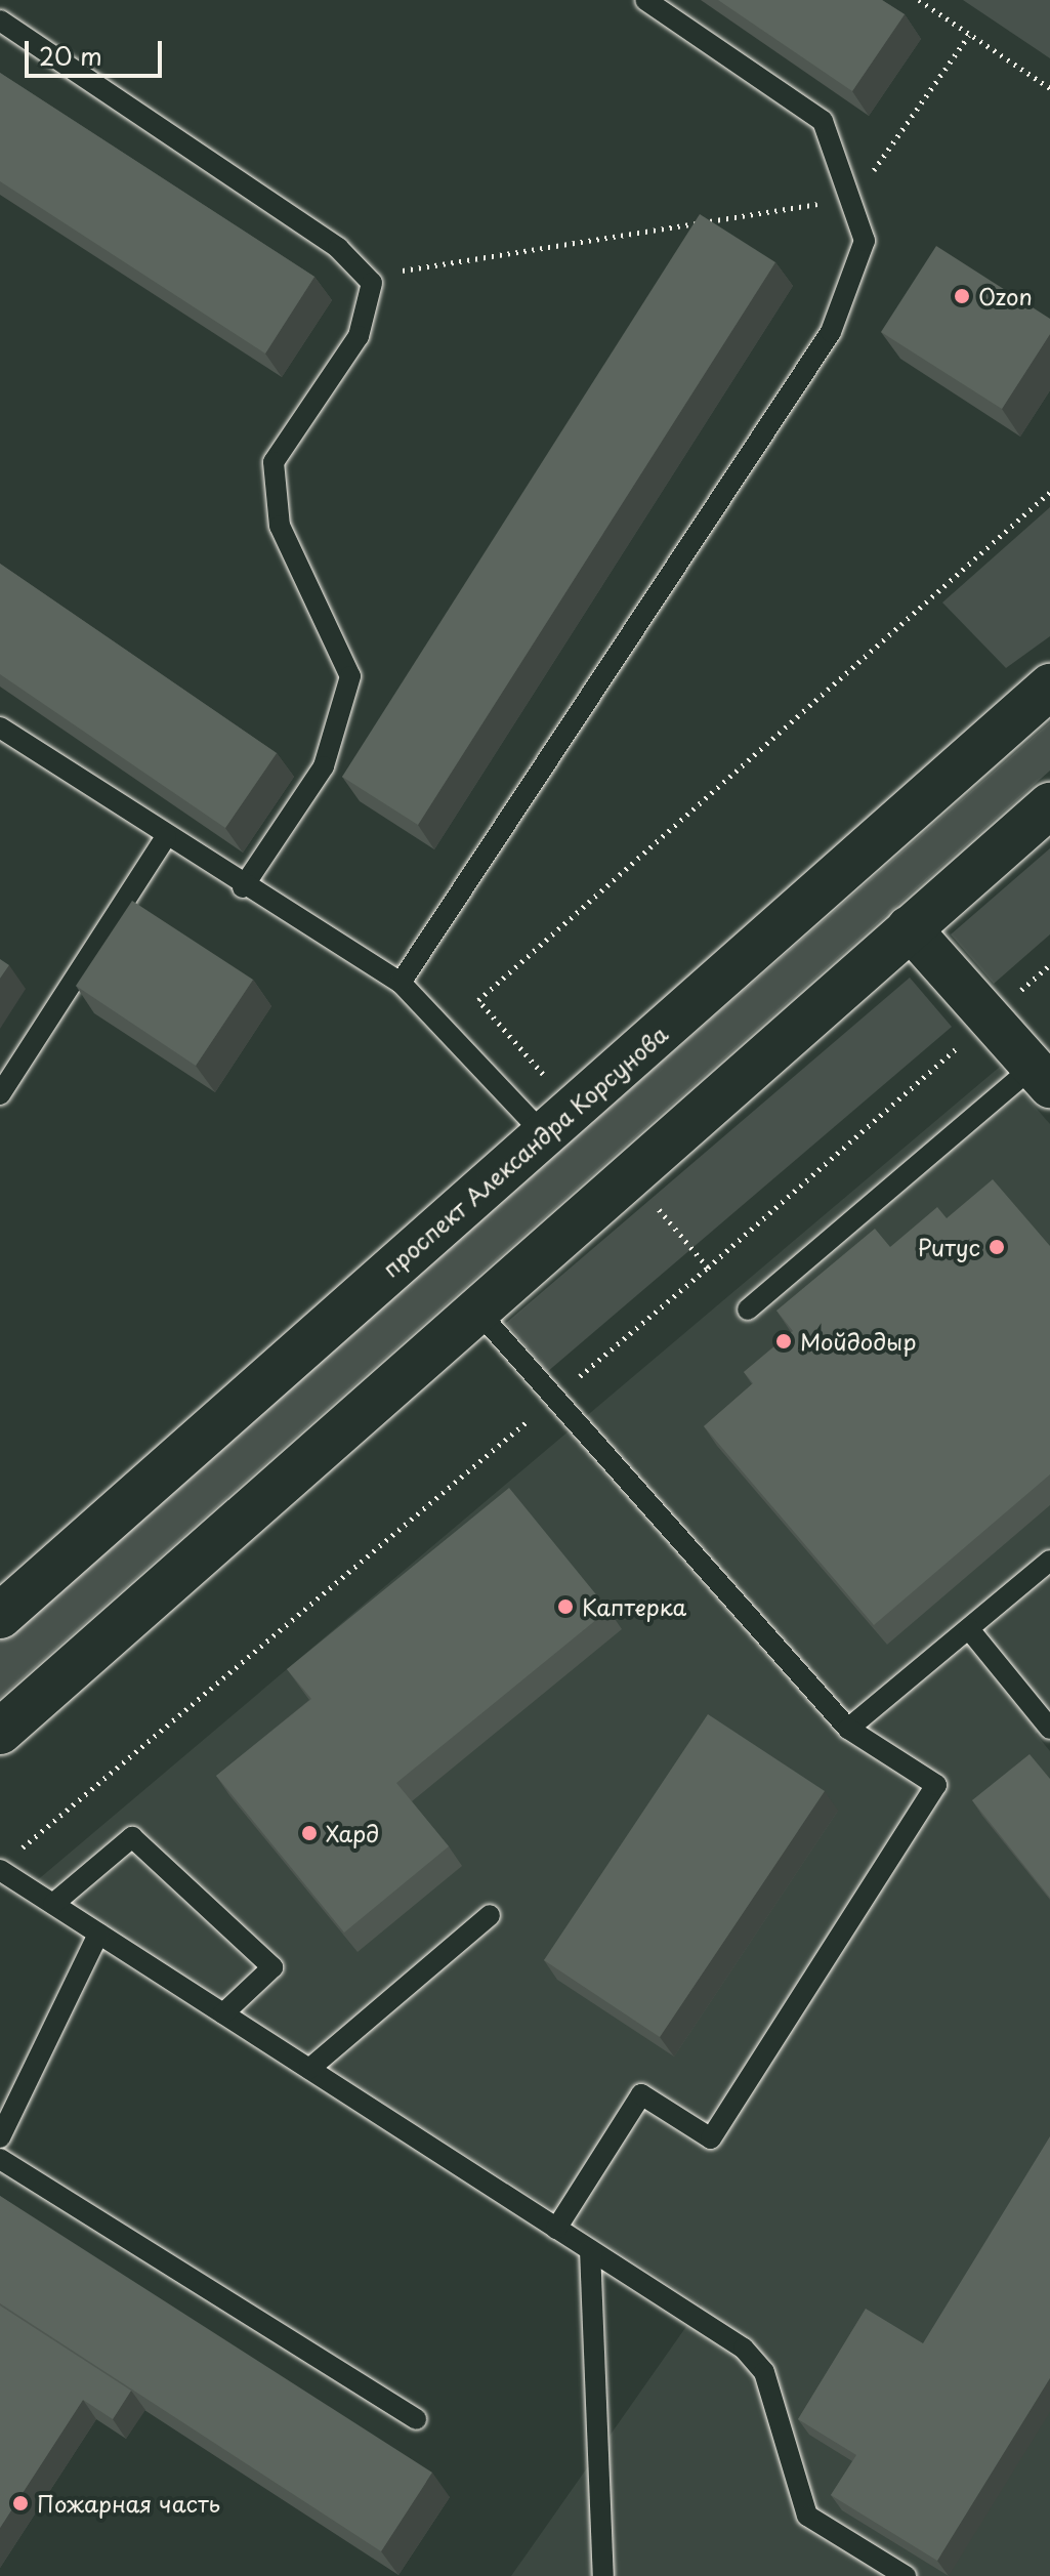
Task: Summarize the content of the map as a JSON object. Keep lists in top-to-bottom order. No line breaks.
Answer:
{"streets":{"main road":["проспект Александра Корсунова"]},"places":["Ozon","Ритус","Мойдодыр","Каптерка","Хард","Пожарная часть"],"scale_bar":"20 m"}
